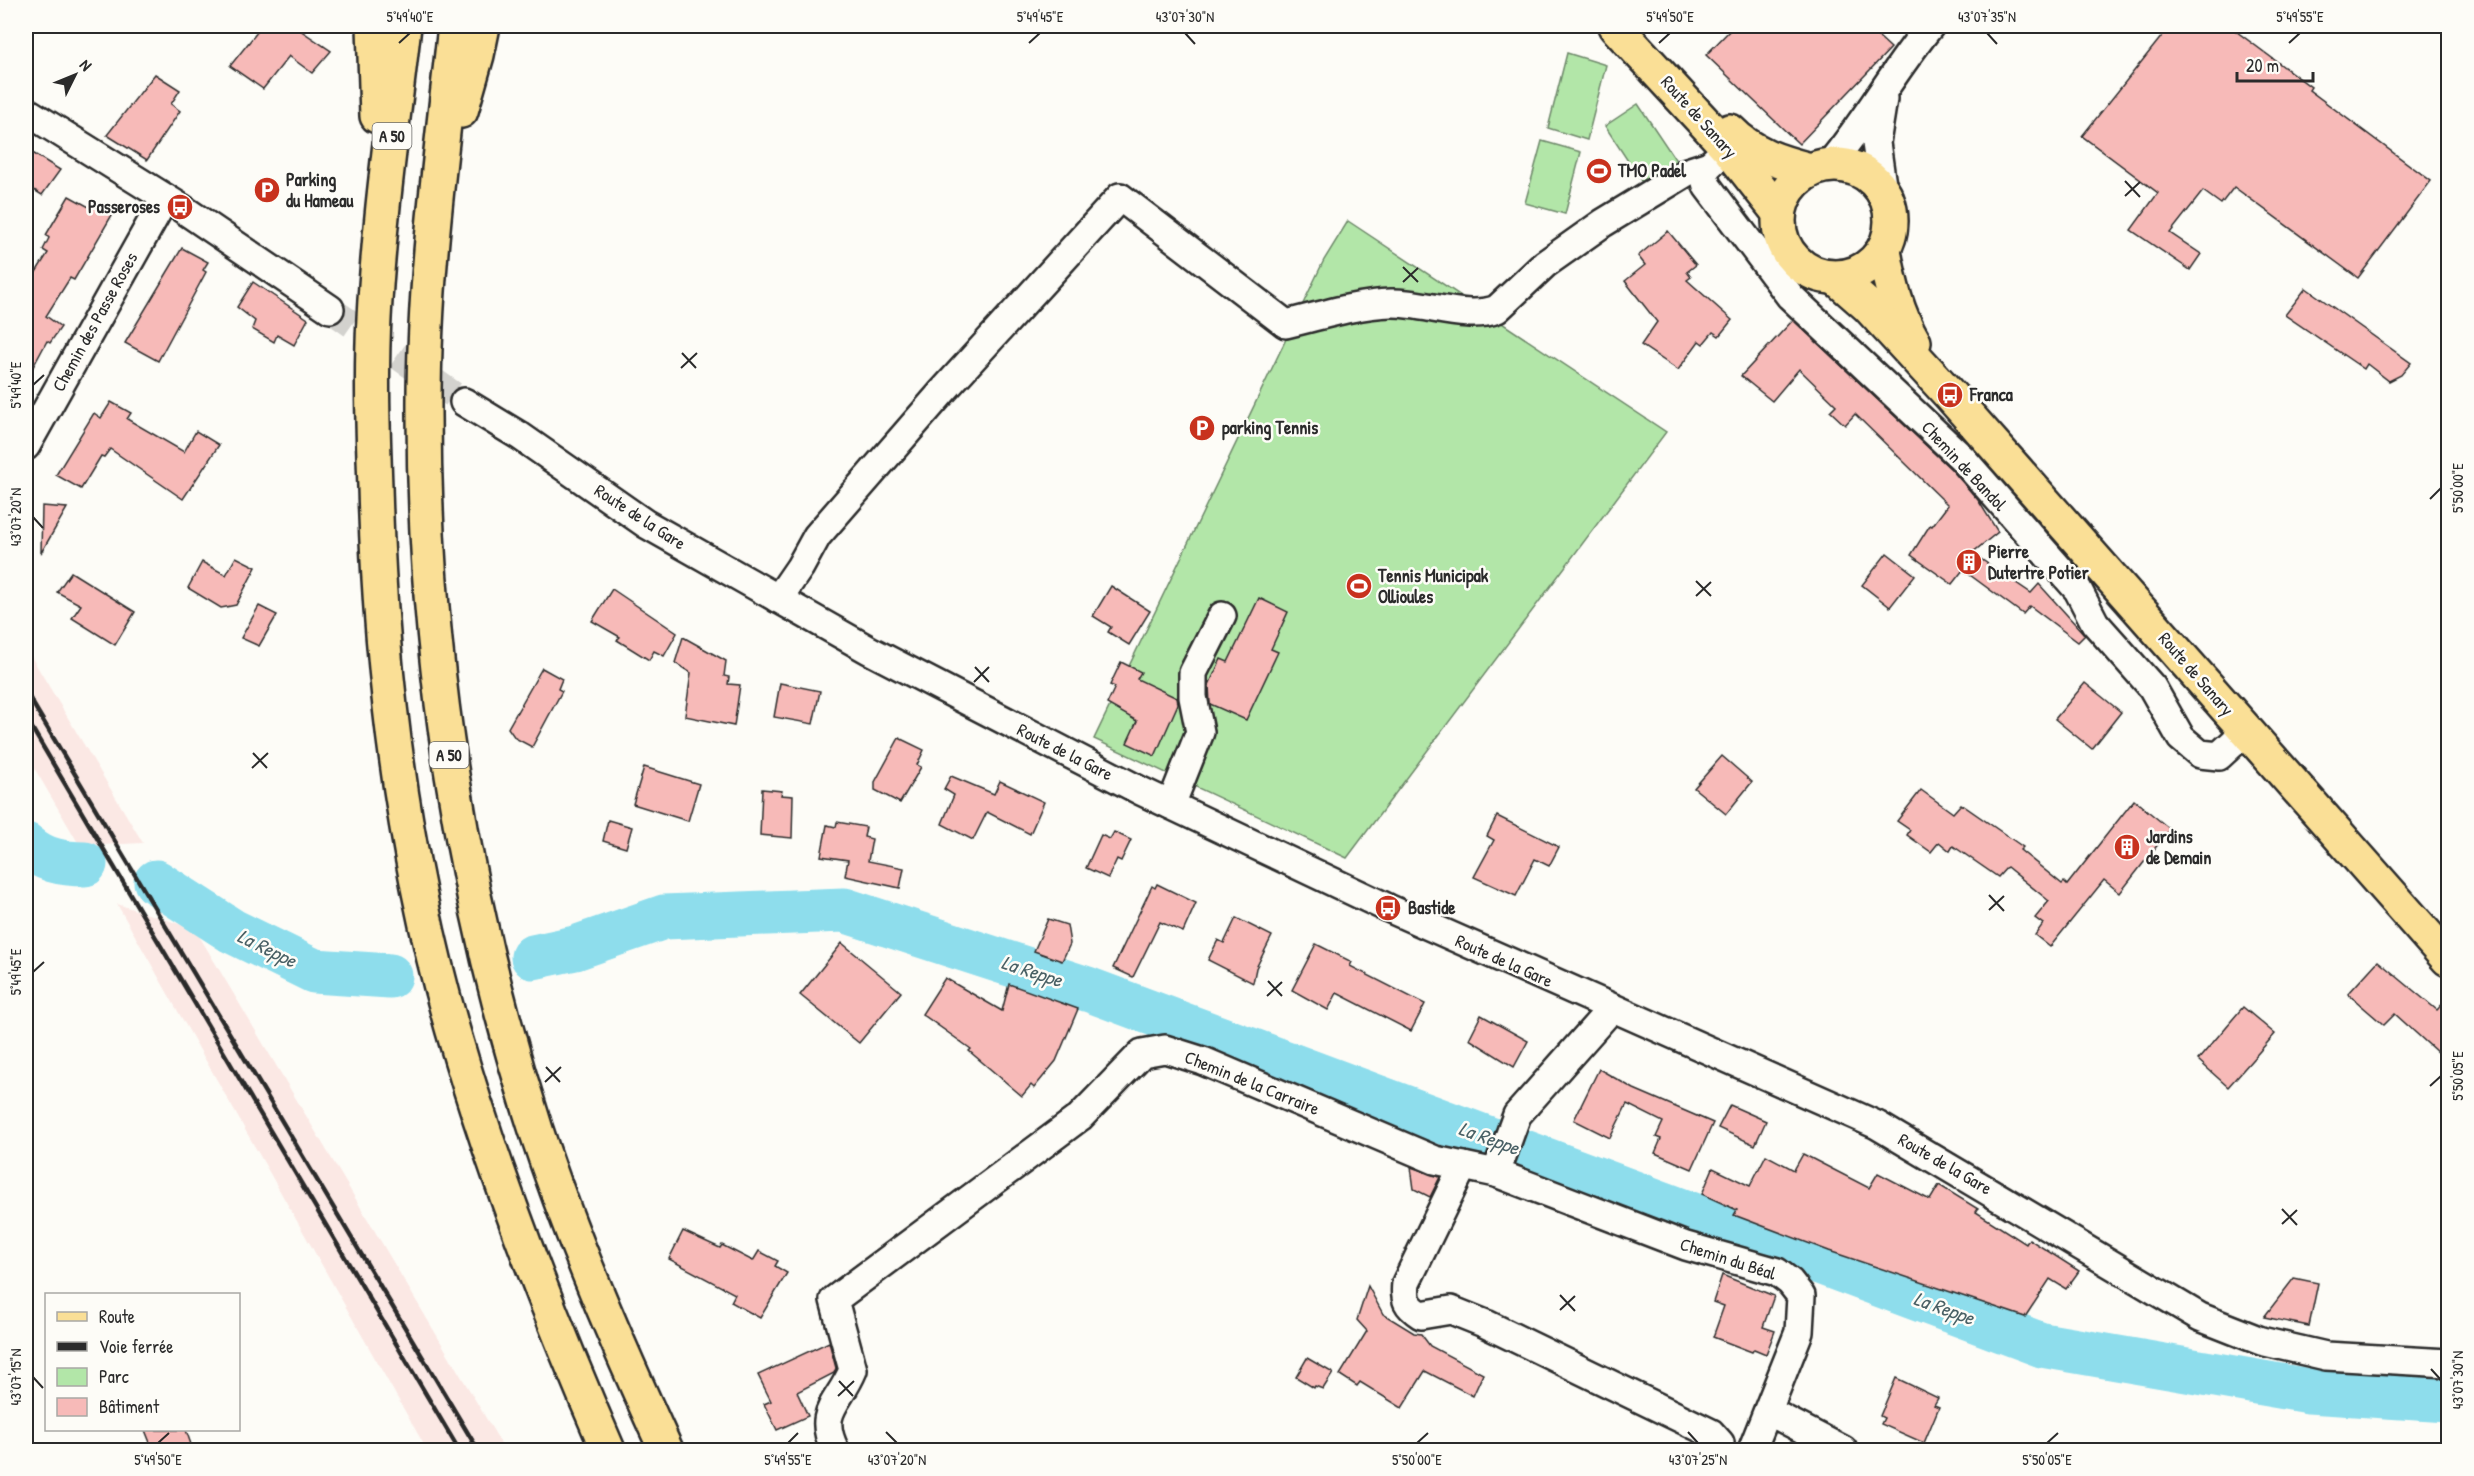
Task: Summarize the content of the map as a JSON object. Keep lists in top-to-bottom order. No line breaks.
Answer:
{"streets":{"main road":["Route de Sanary","A 50"],"street":["Chemin des Passe Roses","Chemin de Bandol","Route de la Gare","Chemin de la Carraire","Chemin du Béal"]},"crossings":[["Route de Sanary","Chemin de Bandol"],["Chemin de la Carraire","Chemin du Béal"]],"water":["La Reppe"],"places":{"sports":["TMO Padel","Tennis Municipak Ollioules"],"parking":["Parking du Hameau","parking Tennis"],"bus stop":["Passeroses","Franca","Bastide"],"building":["Pierre Dutertre Potier","Jardins de Demain"]},"legend":["Route","Voie ferrée","Parc","Bâtiment"],"scale_bar":"20 m","north":"top right","coordinates":["5°49'40\"E","5°49'45\"E","43°07'30\"N","5°49'50\"E","43°07'35\"N","5°49'55\"E","5°50'00\"E","43°07'20\"N","5°50'05\"E","43°07'15\"N","43°07'25\"N"]}
